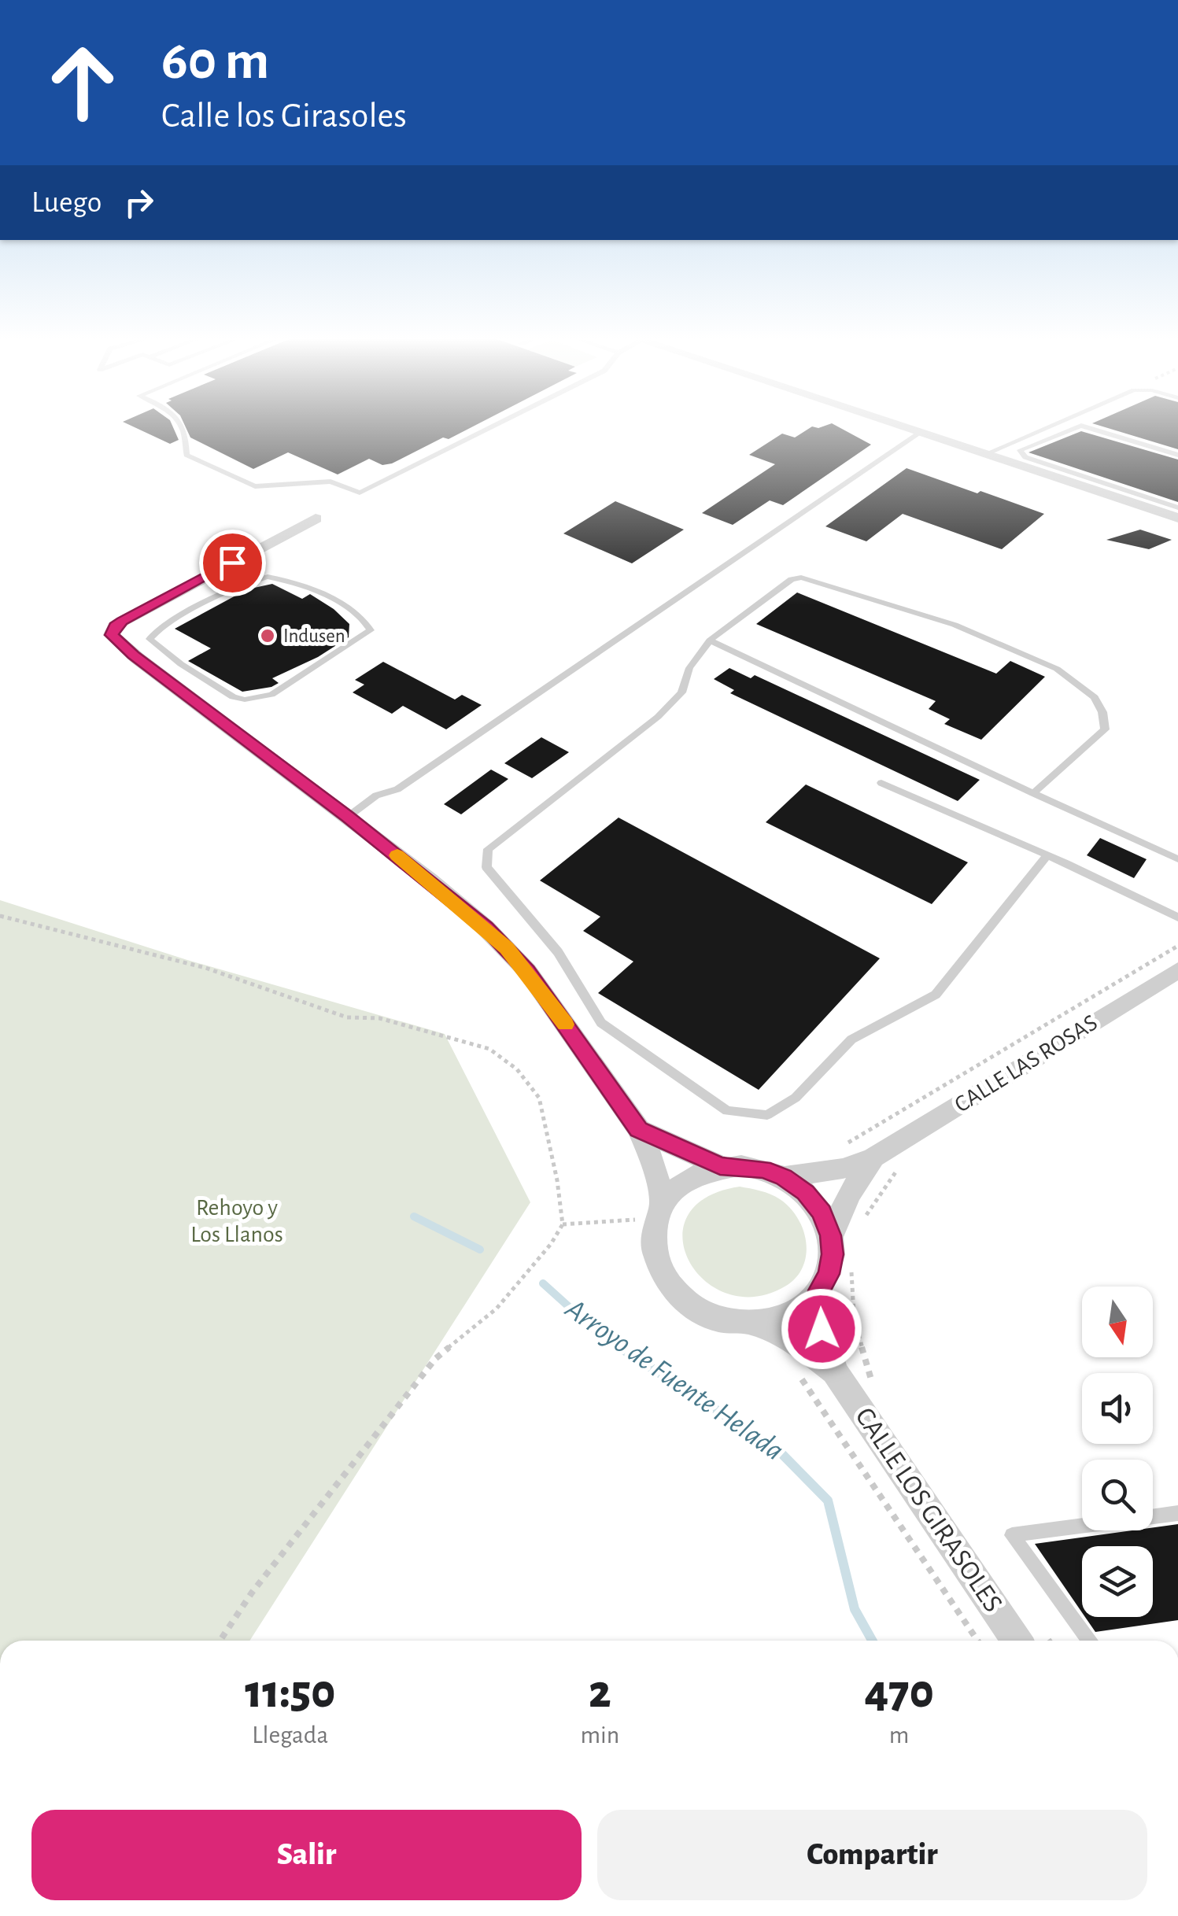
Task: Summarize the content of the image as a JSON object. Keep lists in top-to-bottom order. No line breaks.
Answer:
{"streets":{"street":["CALLE LAS ROSAS","CALLE LOS GIRASOLES"]},"crossings":[["CALLE LAS ROSAS","CALLE LOS GIRASOLES"]],"water":["Arroyo de Fuente Helada"],"parks":["Rehoyo y Los Llanos"],"places":["Indusen"],"north":"bottom","page":{"turn":["60 m","Calle los Girasoles"],"then":"Luego","eta":["11:50","Llegada","2","min","470","m"],"buttons":["Salir","Compartir"]}}
